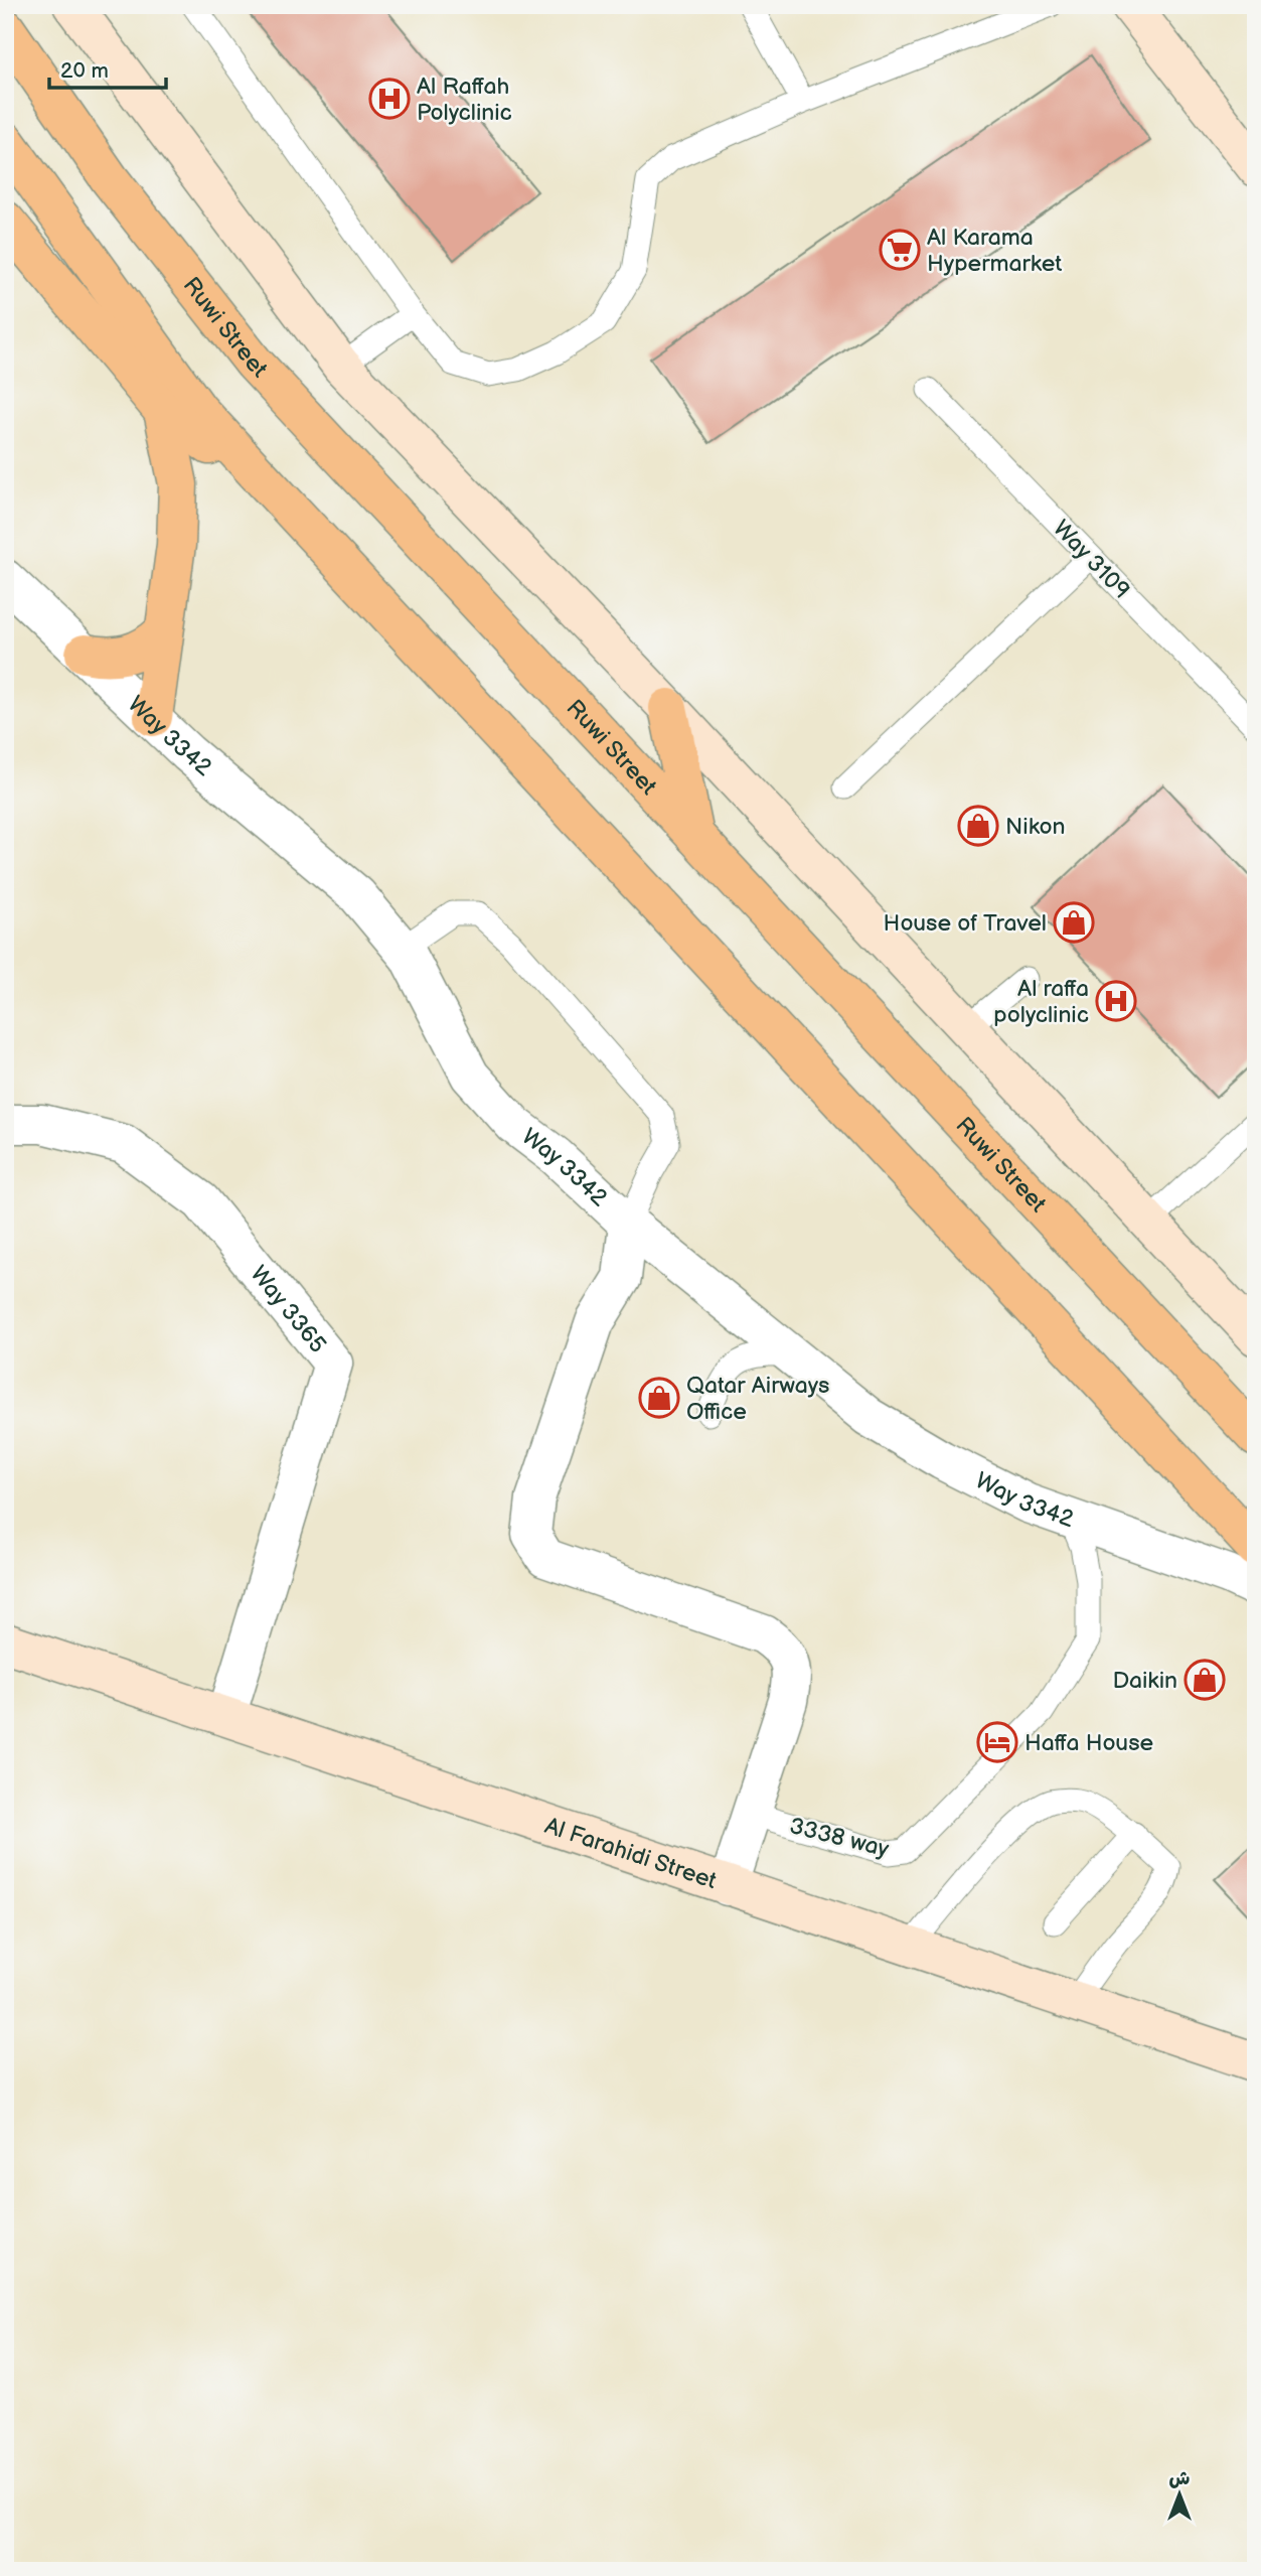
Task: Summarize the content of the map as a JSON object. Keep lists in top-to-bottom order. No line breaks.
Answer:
{"streets":{"main road":["Ruwi Street","Al Farahidi Street"],"street":["Way 3342","Way 3365"],"lane":["Way 3109","3338 way"]},"crossings":[["Way 3342","3338 way"],["Way 3365","Al Farahidi Street"]],"places":{"hospital":["Al Raffah Polyclinic","Al raffa polyclinic"],"supermarket":["Al Karama Hypermarket"],"shop":["Nikon","House of Travel","Qatar Airways Office","Daikin"],"hotel":["Haffa House"]},"scale_bar":"20 m","north":"top"}
